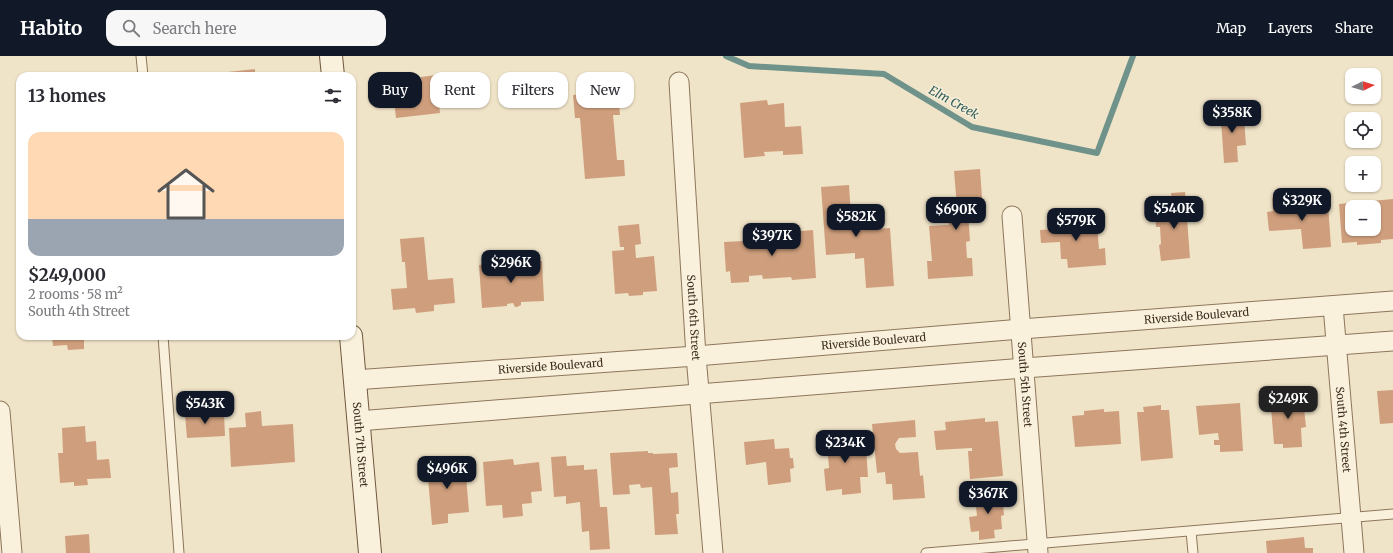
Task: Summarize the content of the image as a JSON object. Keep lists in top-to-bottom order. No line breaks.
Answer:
{"streets":{"main road":["South 7th Street"],"street":["Riverside Boulevard","South 6th Street","South 5th Street","South 4th Street"]},"crossings":[["Riverside Boulevard","South 6th Street"],["Riverside Boulevard","South 5th Street"],["Riverside Boulevard","South 4th Street"],["Riverside Boulevard","South 7th Street"]],"water":["Elm Creek"],"north":"right","page":{"header":"Habito","search":"Search here","nav":["Map","Layers","Share"],"map_buttons":["+","−"],"chip":["Buy","Rent","Filters","New"],"heading":"13 homes","price":["$358K","$329K","$540K","$690K","$582K","$579K","$397K","$296K","$249K","$543K","$234K","$496K","$367K"],"list":[{"name":"$249,000","note":"2 rooms · 58 m² · South 4th Street"}]}}
